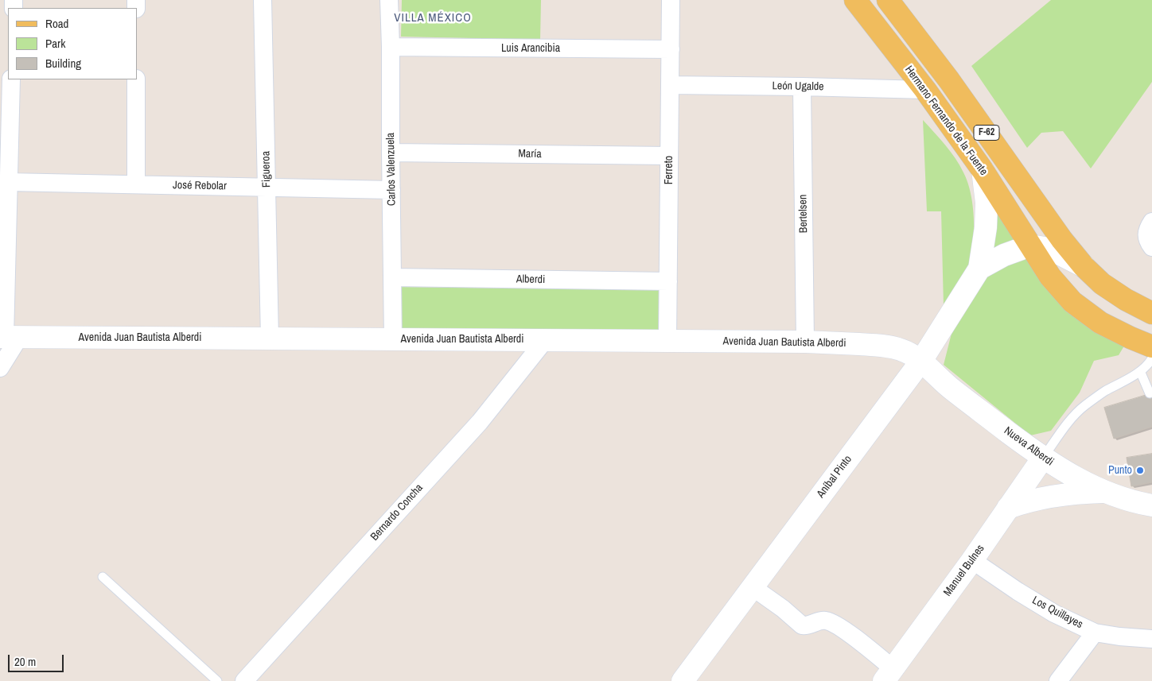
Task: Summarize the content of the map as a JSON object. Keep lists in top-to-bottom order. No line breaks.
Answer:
{"streets":{"main road":["Hermano Fernando de la Fuente","F-62","Avenida Juan Bautista Alberdi","Nueva Alberdi","Aníbal Pinto","Manuel Bulnes"],"street":["Luis Arancibia","León Ugalde","María","Figueroa","Carlos Valenzuela","Ferreto","José Rebolar","Bertelsen","Alberdi","Bernardo Concha","Los Quillayes"]},"crossings":[["Luis Arancibia","Carlos Valenzuela"],["Luis Arancibia","Ferreto"],["León Ugalde","Hermano Fernando de la Fuente"],["León Ugalde","Ferreto"],["León Ugalde","Bertelsen"],["Hermano Fernando de la Fuente","F-62"],["Hermano Fernando de la Fuente","Aníbal Pinto"],["F-62","Aníbal Pinto"],["María","Carlos Valenzuela"],["María","Ferreto"],["Figueroa","José Rebolar"],["Figueroa","Avenida Juan Bautista Alberdi"],["Carlos Valenzuela","José Rebolar"],["Carlos Valenzuela","Alberdi"],["Carlos Valenzuela","Avenida Juan Bautista Alberdi"],["Ferreto","Alberdi"],["Ferreto","Avenida Juan Bautista Alberdi"],["Bertelsen","Avenida Juan Bautista Alberdi"],["Avenida Juan Bautista Alberdi","Nueva Alberdi"],["Avenida Juan Bautista Alberdi","Aníbal Pinto"],["Avenida Juan Bautista Alberdi","Bernardo Concha"],["Nueva Alberdi","Aníbal Pinto"],["Nueva Alberdi","Manuel Bulnes"],["Manuel Bulnes","Los Quillayes"]],"districts":["VILLA MÉXICO"],"places":["Punto"],"legend":["Road","Park","Building"],"scale_bar":"20 m"}
